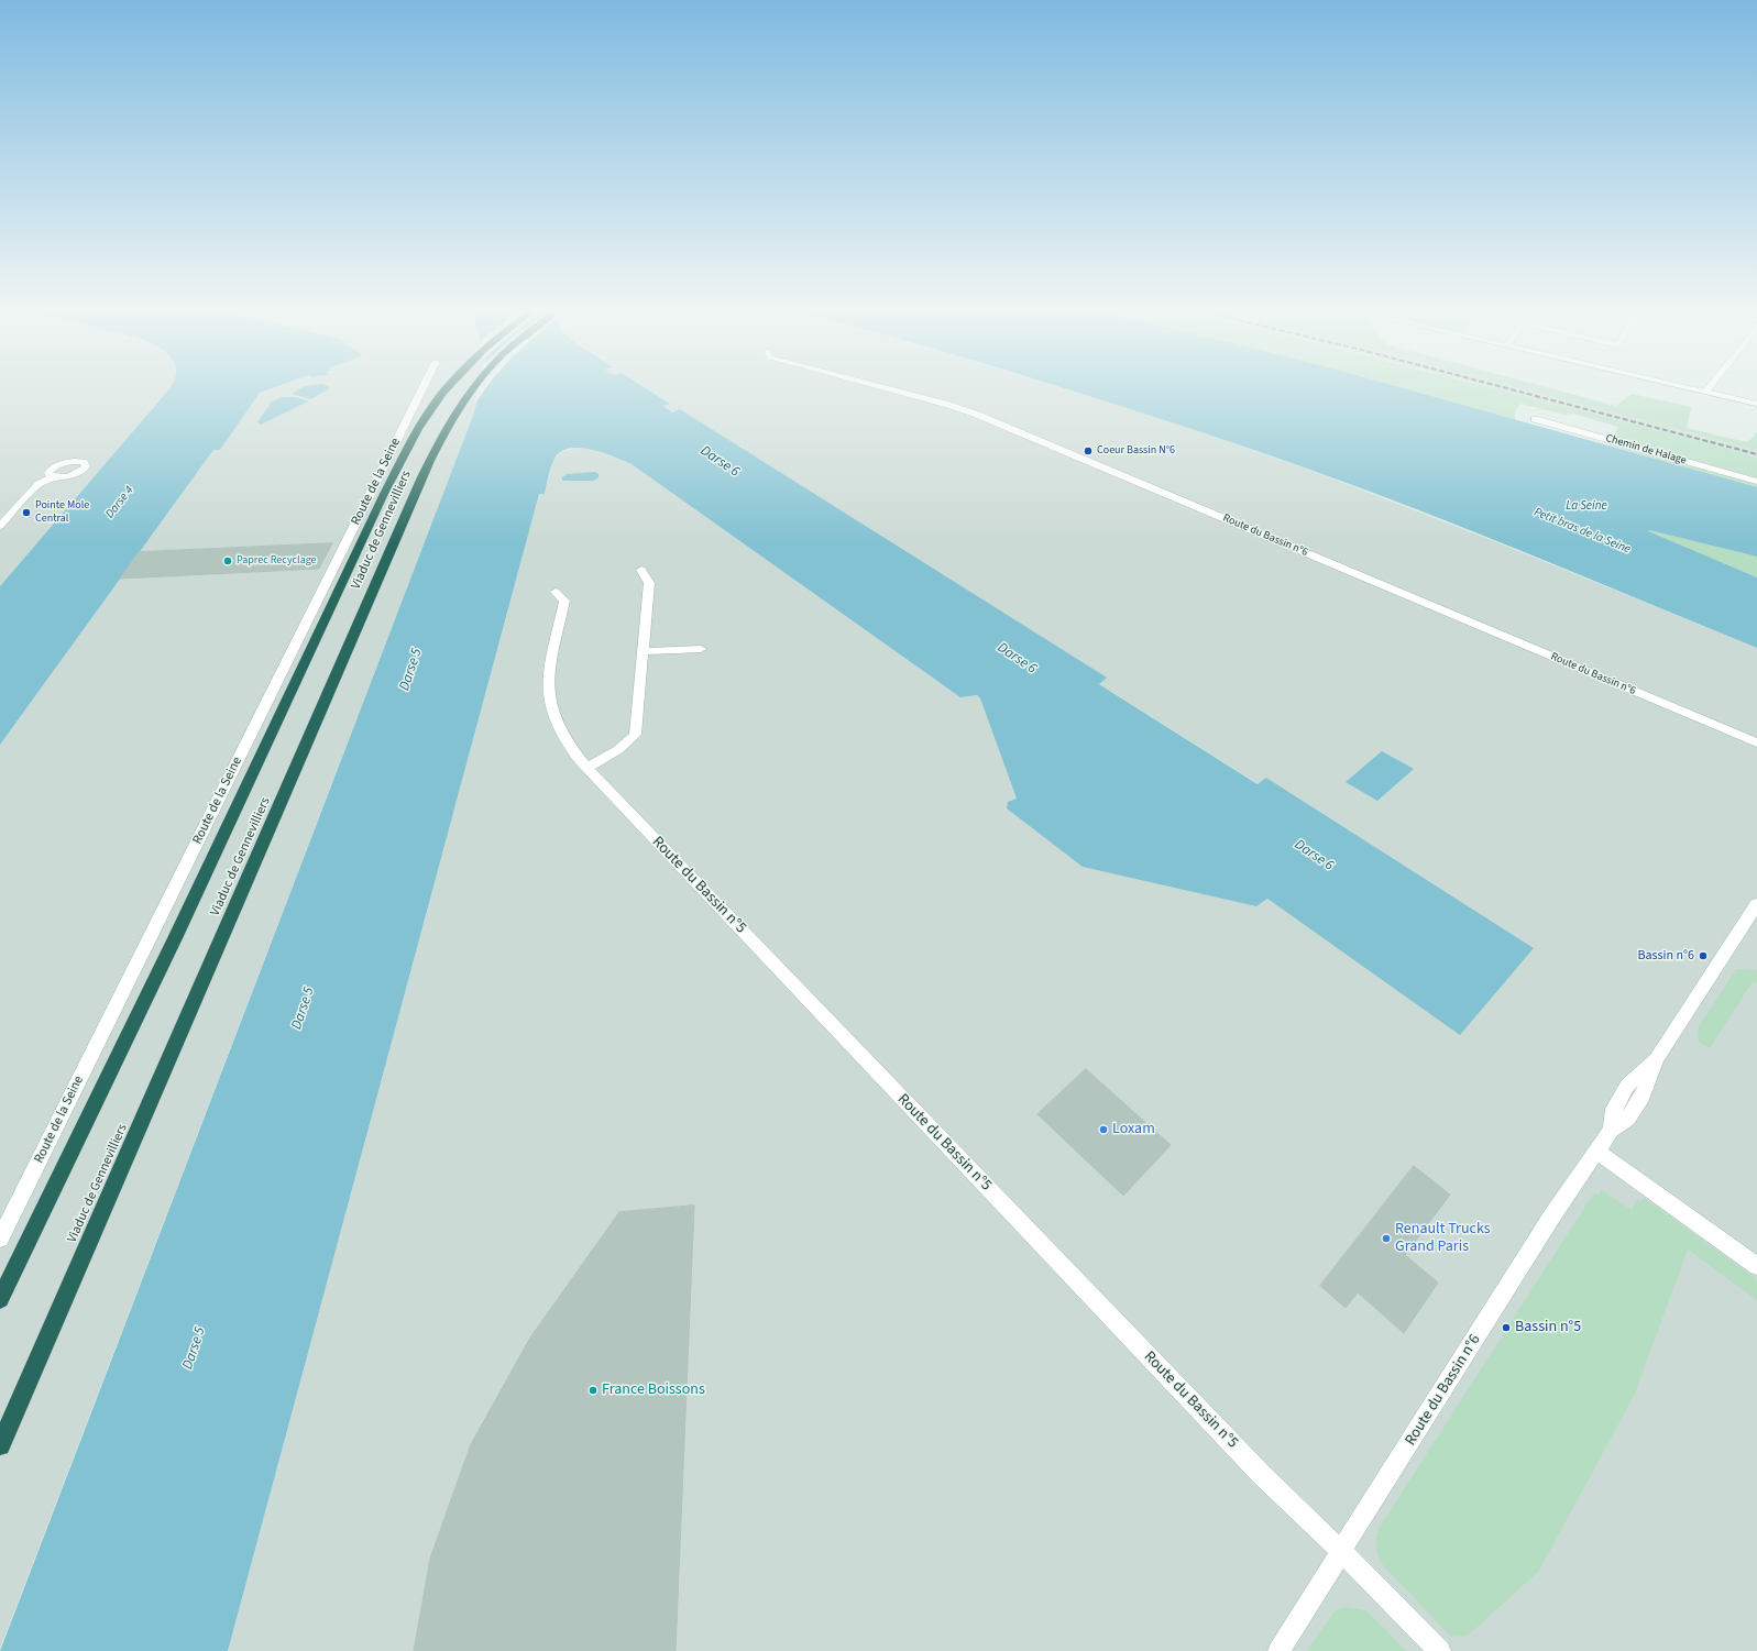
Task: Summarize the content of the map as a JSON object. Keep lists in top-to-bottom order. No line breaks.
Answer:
{"streets":{"highway":["Viaduc de Gennevilliers"],"street":["Chemin de Halage","Route de la Seine","Route du Bassin n°6","Route du Bassin n°5"]},"crossings":[["Route du Bassin n°6","Route du Bassin n°5"]],"water":["Darse 6","Darse 4","La Seine","Petit bras de la Seine","Darse 5"],"places":["Coeur Bassin N°6","Pointe Mole Central","Paprec Recyclage","Bassin n°6","Loxam","Renault Trucks Grand Paris","Bassin n°5","France Boissons"]}
